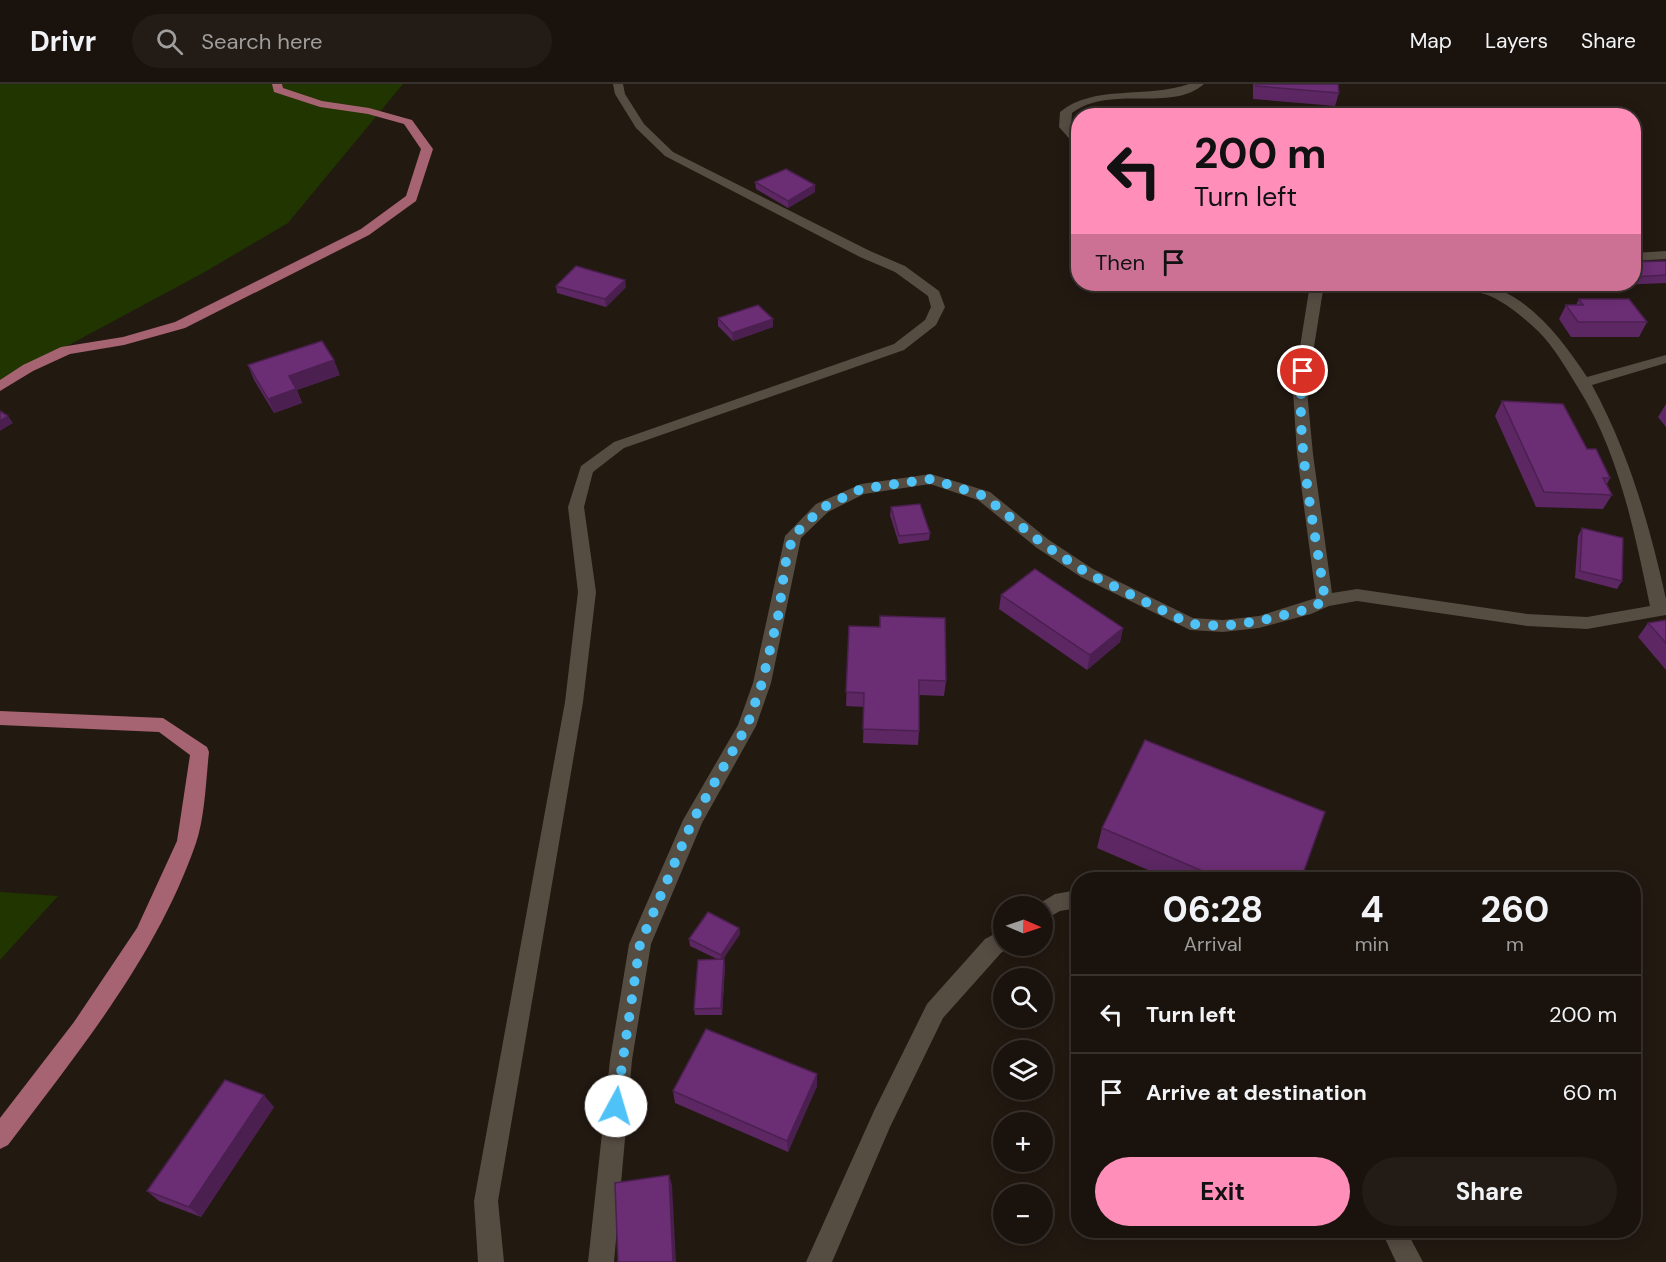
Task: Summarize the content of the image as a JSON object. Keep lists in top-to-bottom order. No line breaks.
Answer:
{"north":"right","page":{"header":"Drivr","search":"Search here","nav":["Map","Layers","Share"],"turn":["200 m","Turn left"],"then":"Then","eta":["06:28","Arrival","4","min","260","m"],"map_buttons":["+","−"],"list":[{"name":"Turn left","value":"200 m"},{"name":"Arrive at destination","value":"60 m"}],"buttons":["Exit","Share"]}}
